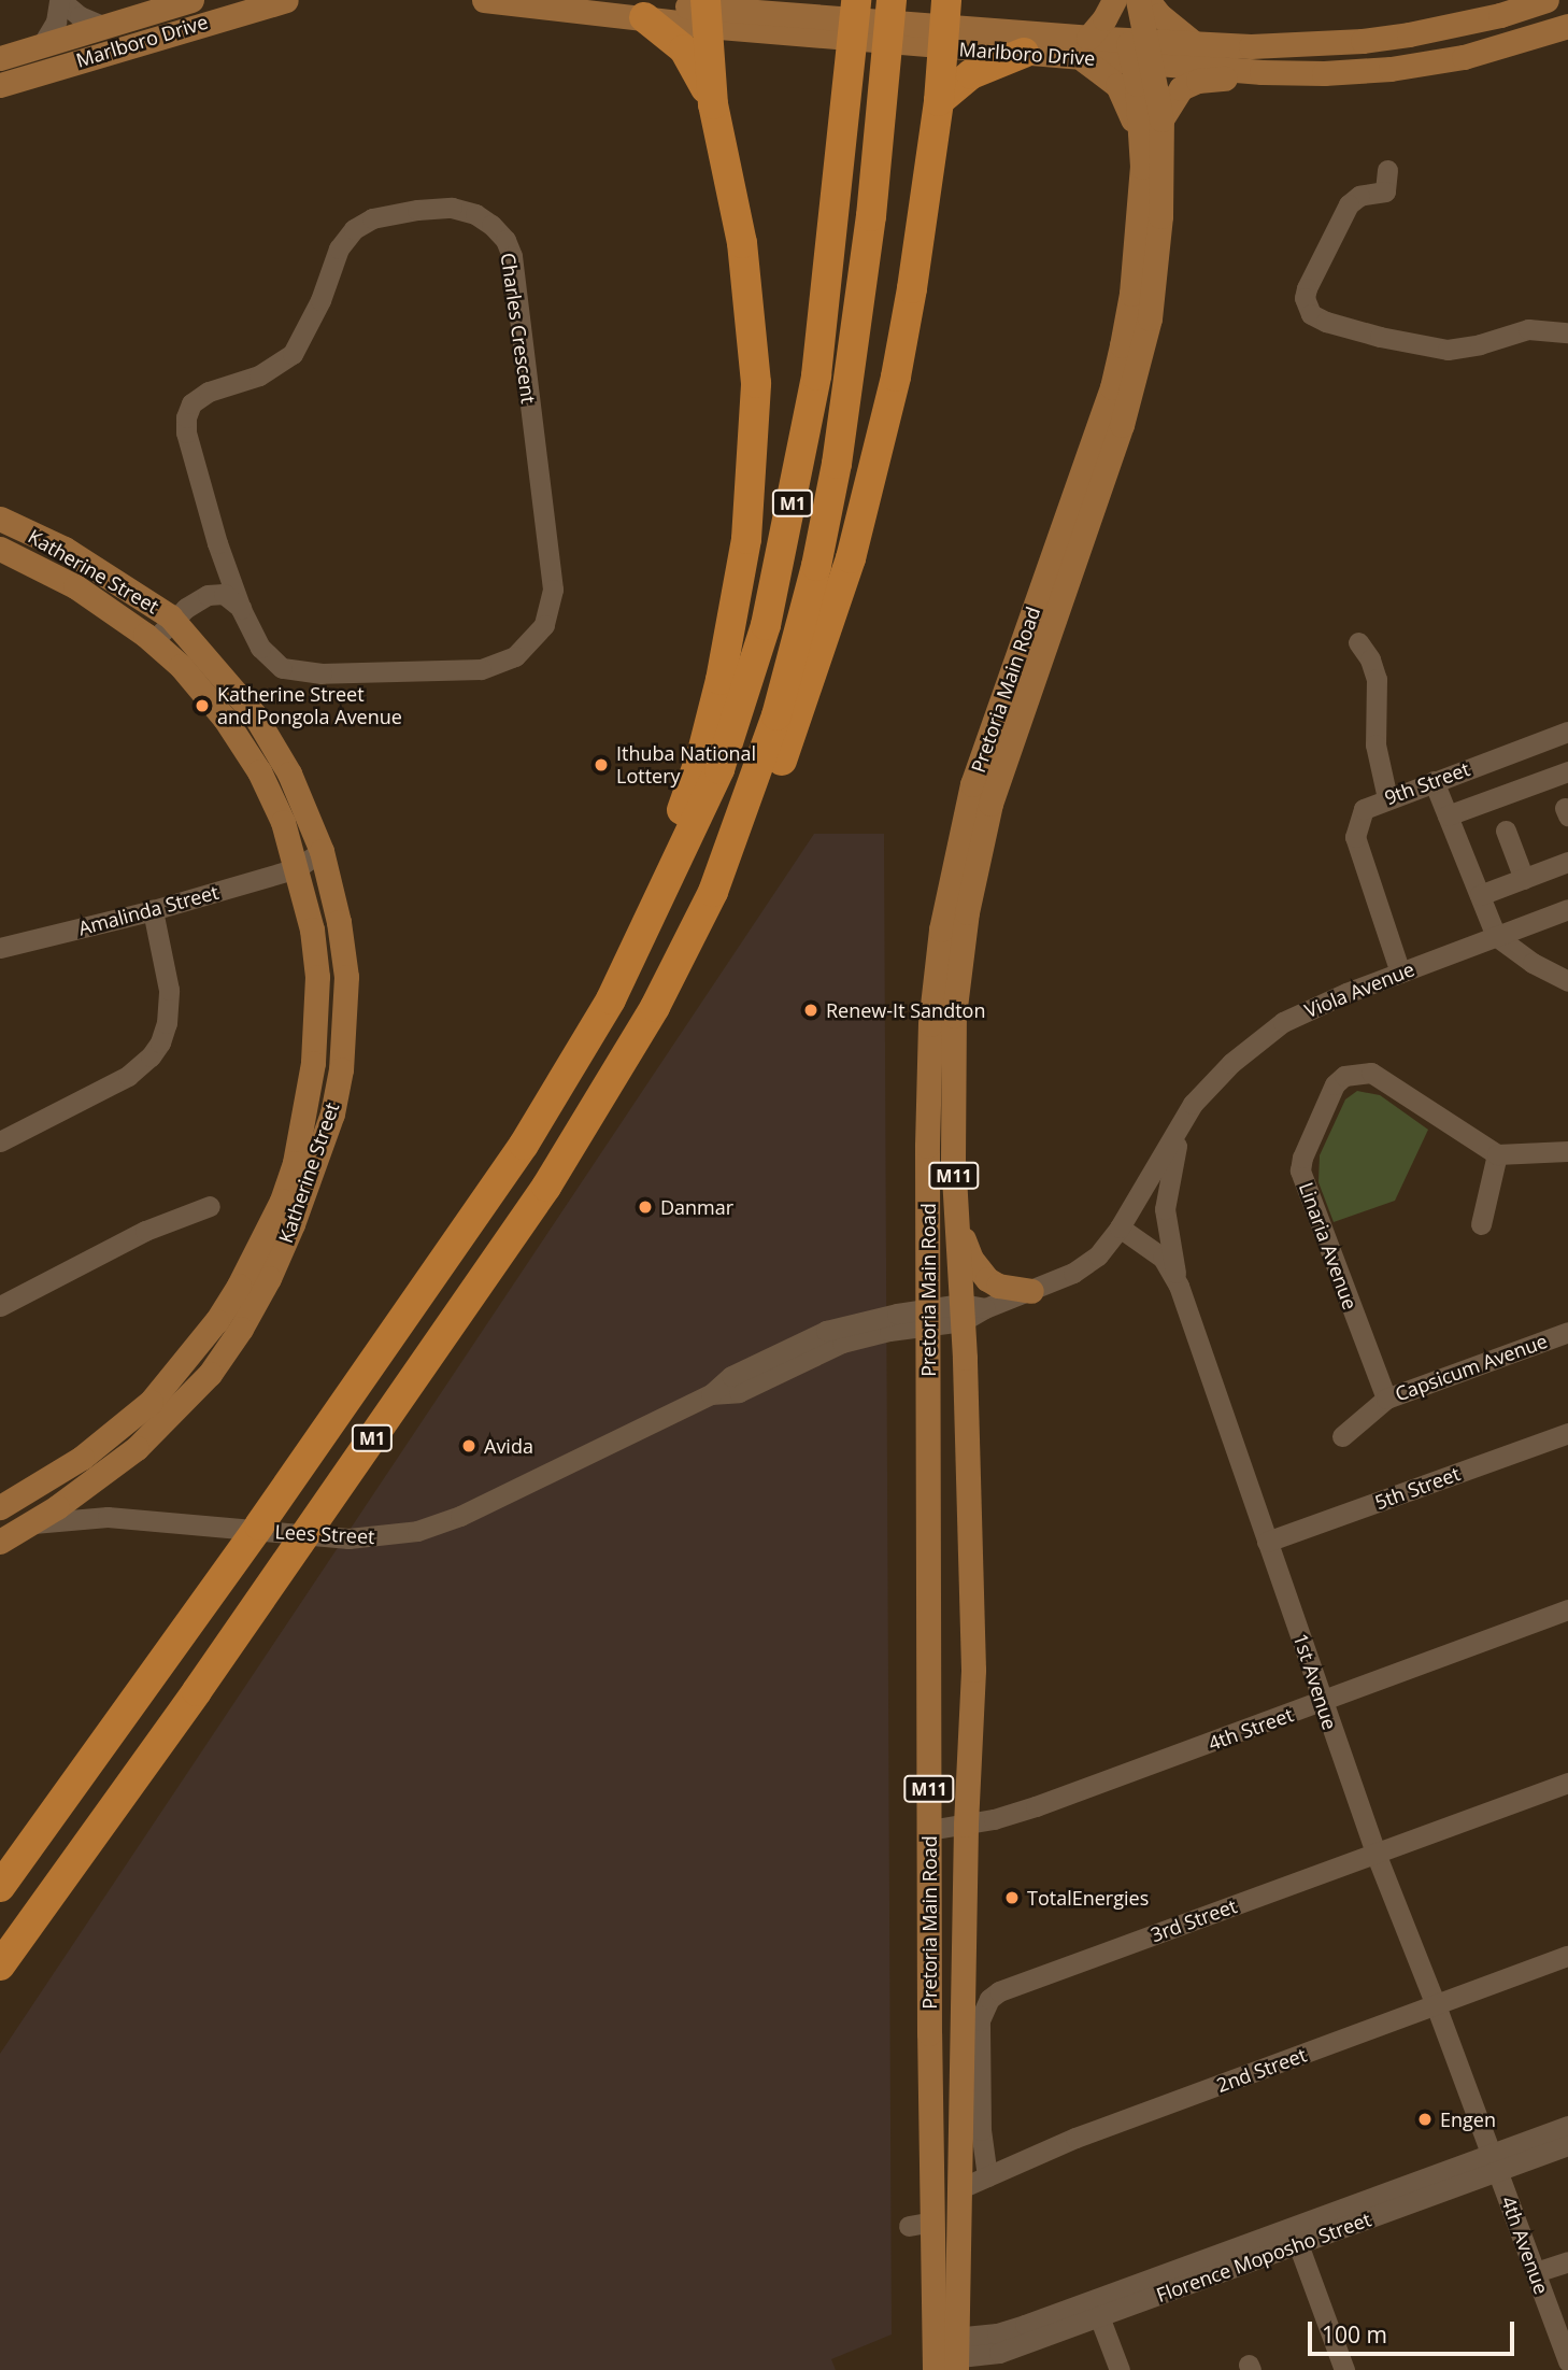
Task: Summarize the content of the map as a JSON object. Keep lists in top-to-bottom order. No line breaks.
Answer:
{"streets":{"highway":["M1"],"main road":["Marlboro Drive","Katherine Street","Pretoria Main Road","M11"],"street":["Charles Crescent","9th Street","Amalinda Street","Viola Avenue","Linaria Avenue","Capsicum Avenue","5th Street","Lees Street","1st Avenue","4th Street","3rd Street","2nd Street","4th Avenue","Florence Moposho Street"]},"crossings":[["Marlboro Drive","Pretoria Main Road"],["Marlboro Drive","M11"],["Charles Crescent","Katherine Street"],["Katherine Street","Amalinda Street"],["Katherine Street","Lees Street"],["Pretoria Main Road","Viola Avenue"],["Pretoria Main Road","M11"],["Pretoria Main Road","Lees Street"],["Pretoria Main Road","4th Street"],["Pretoria Main Road","2nd Street"],["Pretoria Main Road","Florence Moposho Street"],["9th Street","Viola Avenue"],["Viola Avenue","Lees Street"],["Viola Avenue","1st Avenue"],["Linaria Avenue","Capsicum Avenue"],["5th Street","1st Avenue"],["1st Avenue","4th Street"],["1st Avenue","3rd Street"],["1st Avenue","2nd Street"],["1st Avenue","4th Avenue"],["1st Avenue","Florence Moposho Street"],["3rd Street","2nd Street"],["4th Avenue","Florence Moposho Street"]],"places":["Katherine Street and Pongola Avenue","Ithuba National Lottery","Renew-It Sandton","Danmar","Avida","TotalEnergies","Engen"],"scale_bar":"100 m"}
